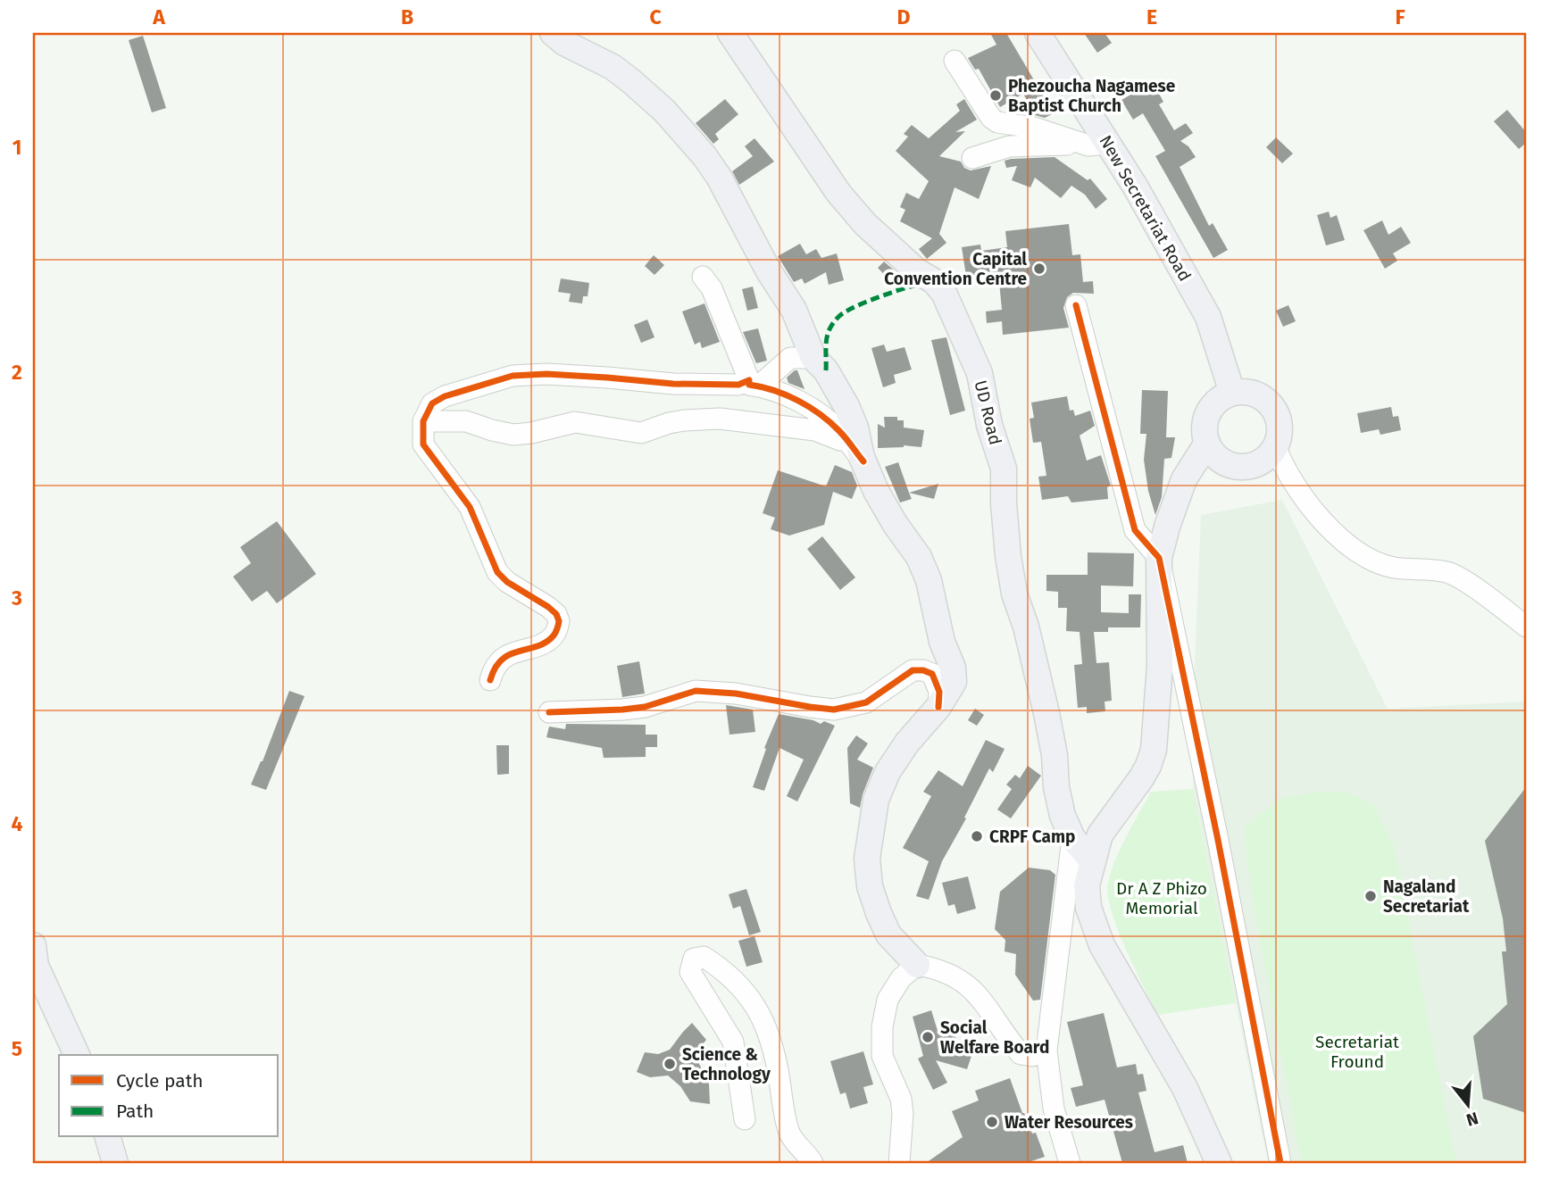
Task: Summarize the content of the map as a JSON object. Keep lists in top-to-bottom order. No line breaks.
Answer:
{"streets":{"main road":["New Secretariat Road","UD Road"]},"parks":["Dr A Z Phizo Memorial","Secretariat Fround"],"places":["Phezoucha Nagamese Baptist Church","Capital Convention Centre","CRPF Camp","Nagaland Secretariat","Social Welfare Board","Science & Technology","Water Resources"],"legend":["Cycle path","Path"],"north":"bottom","grid":{"columns":["A","B","C","D","E","F"],"rows":["1","2","3","4","5"]}}
